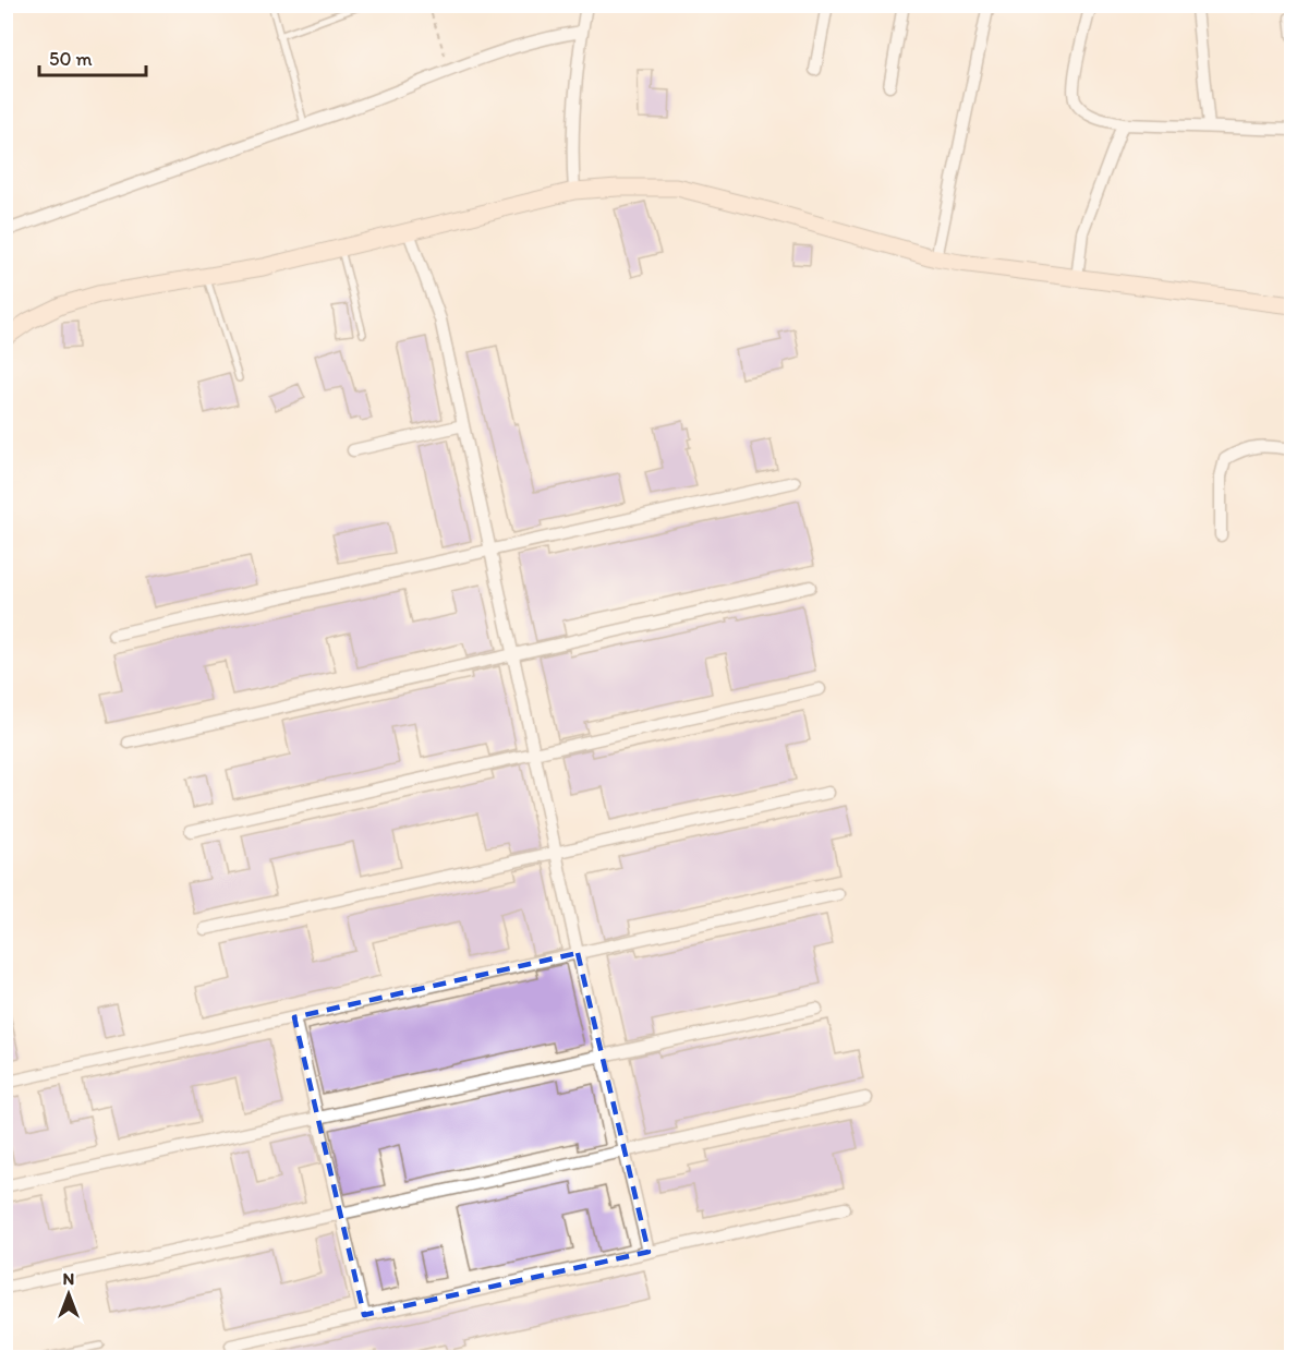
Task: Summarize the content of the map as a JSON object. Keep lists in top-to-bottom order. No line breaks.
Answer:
{"scale_bar":"50 m","north":"top"}
